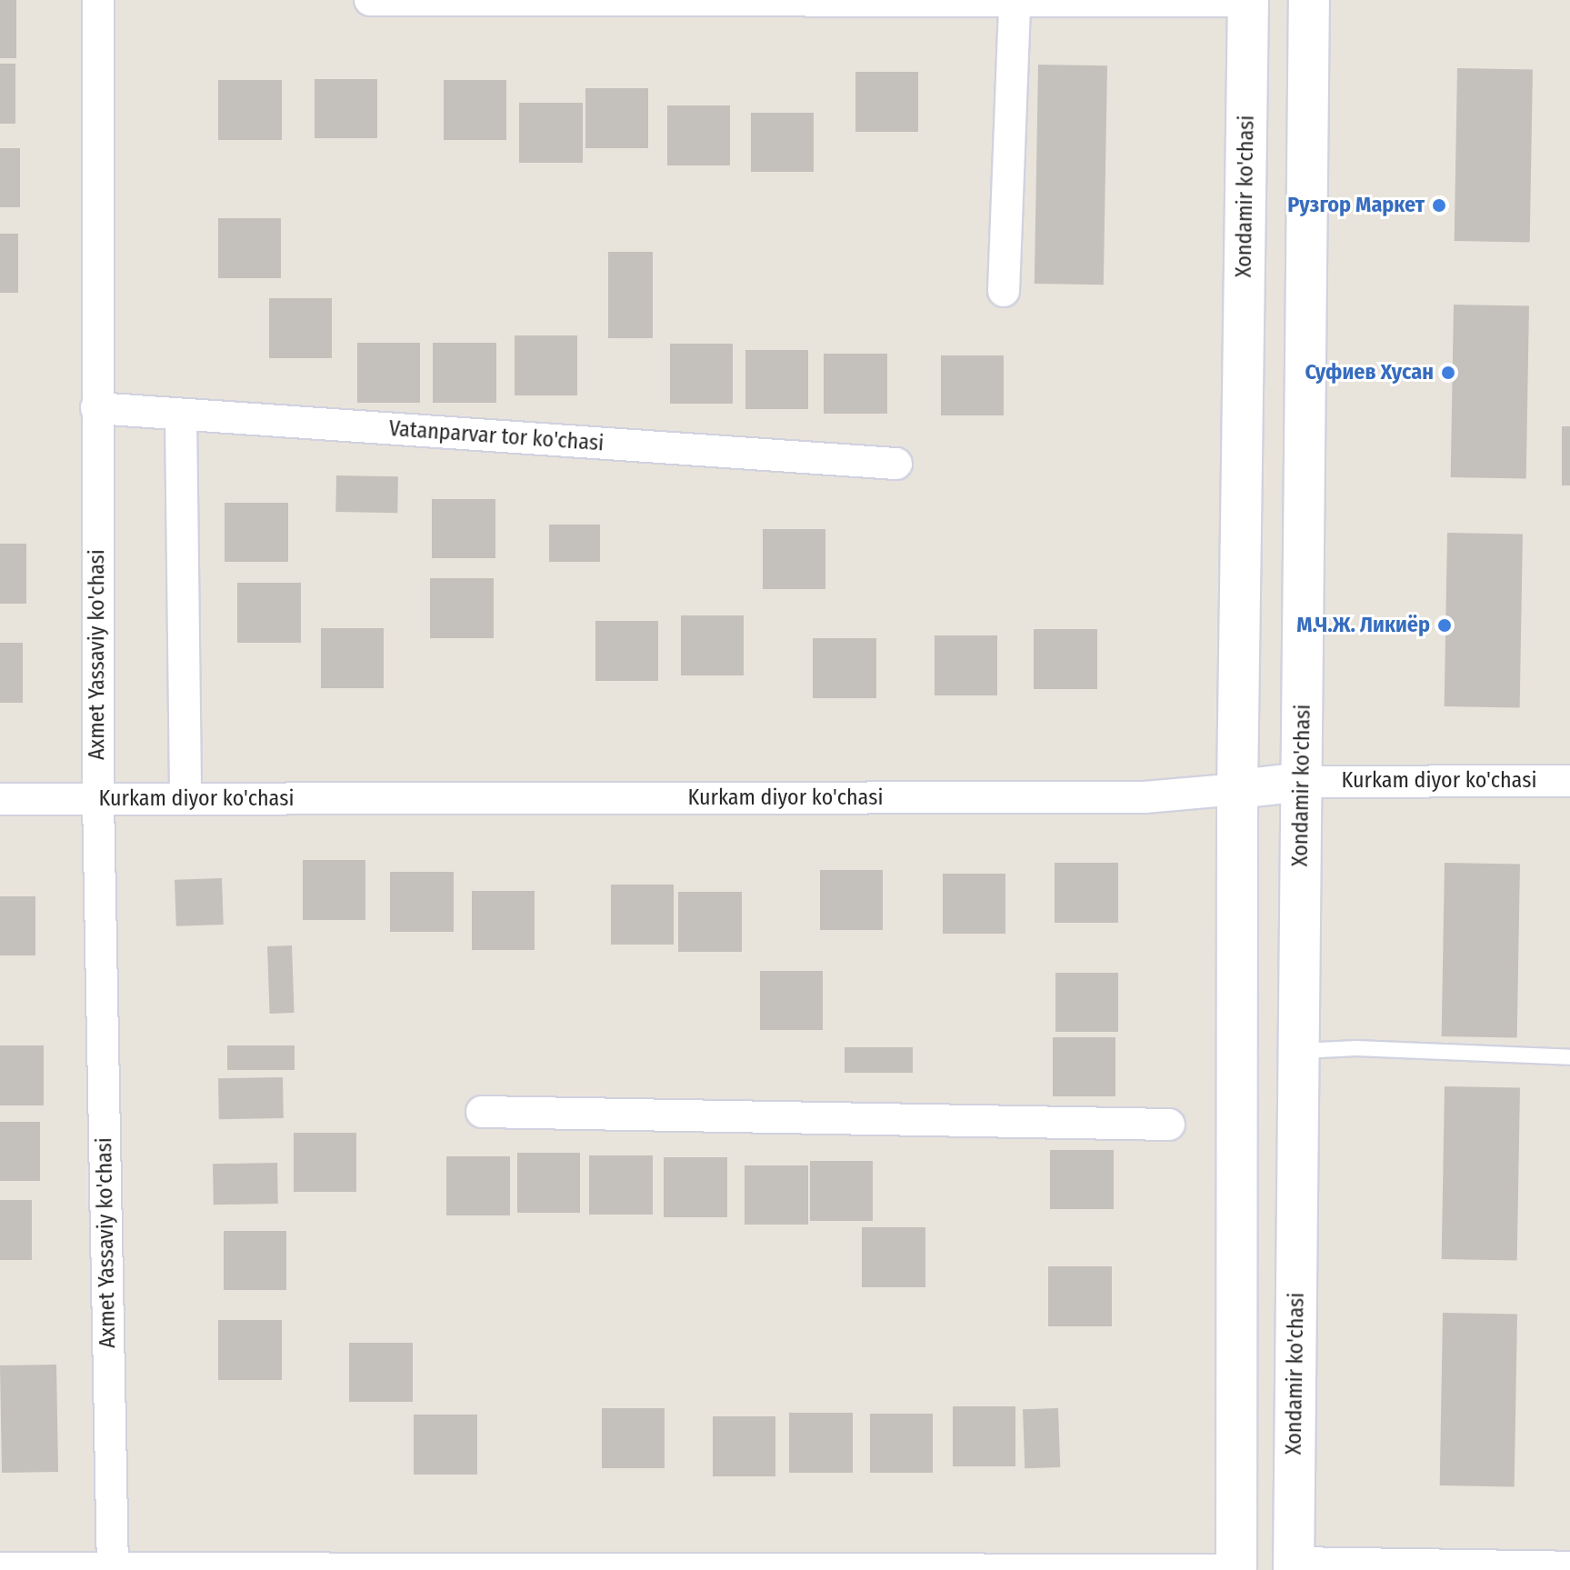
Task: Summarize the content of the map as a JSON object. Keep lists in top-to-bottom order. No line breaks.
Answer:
{"streets":{"main road":["Xondamir ko'chasi"],"street":["Vatanparvar tor ko'chasi","Axmet Yassaviy ko'chasi","Kurkam diyor ko'chasi"]},"crossings":[["Xondamir ko'chasi","Kurkam diyor ko'chasi"],["Vatanparvar tor ko'chasi","Axmet Yassaviy ko'chasi"],["Axmet Yassaviy ko'chasi","Kurkam diyor ko'chasi"]],"places":["Рузгор Маркет","Суфиев Хусан","М.Ч.Ж. Ликиёр"]}
